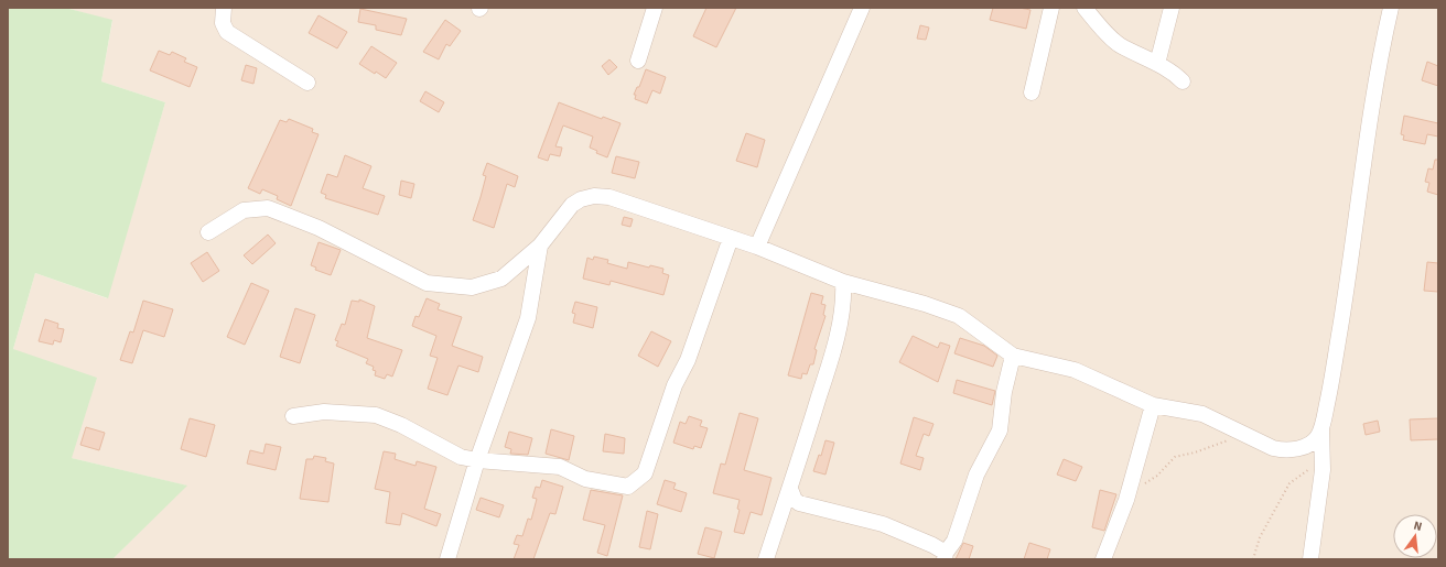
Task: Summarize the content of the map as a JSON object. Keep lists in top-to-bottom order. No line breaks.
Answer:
{"north":"top"}
